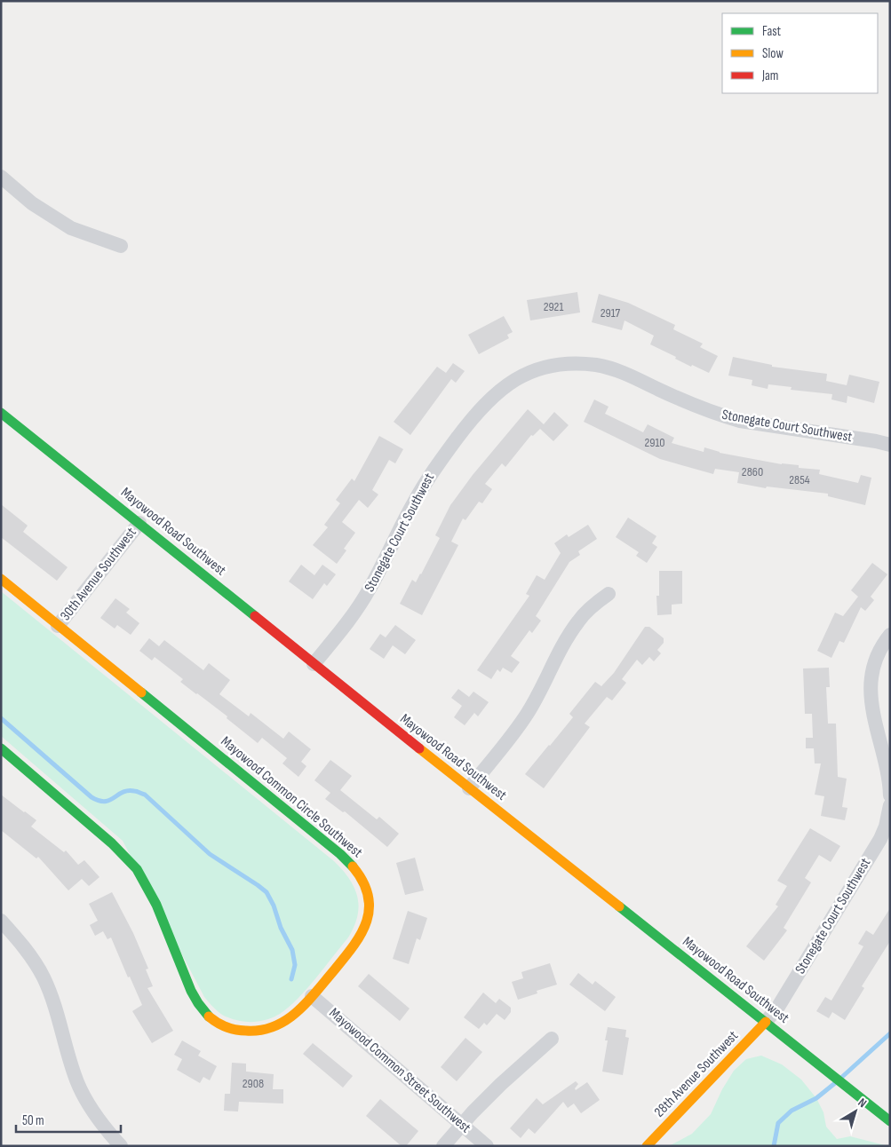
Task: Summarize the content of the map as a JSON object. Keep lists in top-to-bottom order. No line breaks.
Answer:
{"streets":{"street":["Stonegate Court Southwest","Mayowood Road Southwest","30th Avenue Southwest","Mayowood Common Circle Southwest","Mayowood Common Street Southwest","28th Avenue Southwest"]},"crossings":[["Stonegate Court Southwest","Mayowood Road Southwest"],["Stonegate Court Southwest","28th Avenue Southwest"],["Mayowood Road Southwest","30th Avenue Southwest"],["Mayowood Road Southwest","28th Avenue Southwest"],["30th Avenue Southwest","Mayowood Common Circle Southwest"],["Mayowood Common Circle Southwest","Mayowood Common Street Southwest"]],"house_numbers":["2921","2917","2910","2860","2854","2908"],"legend":["Fast","Slow","Jam"],"scale_bar":"50 m","north":"top right"}
